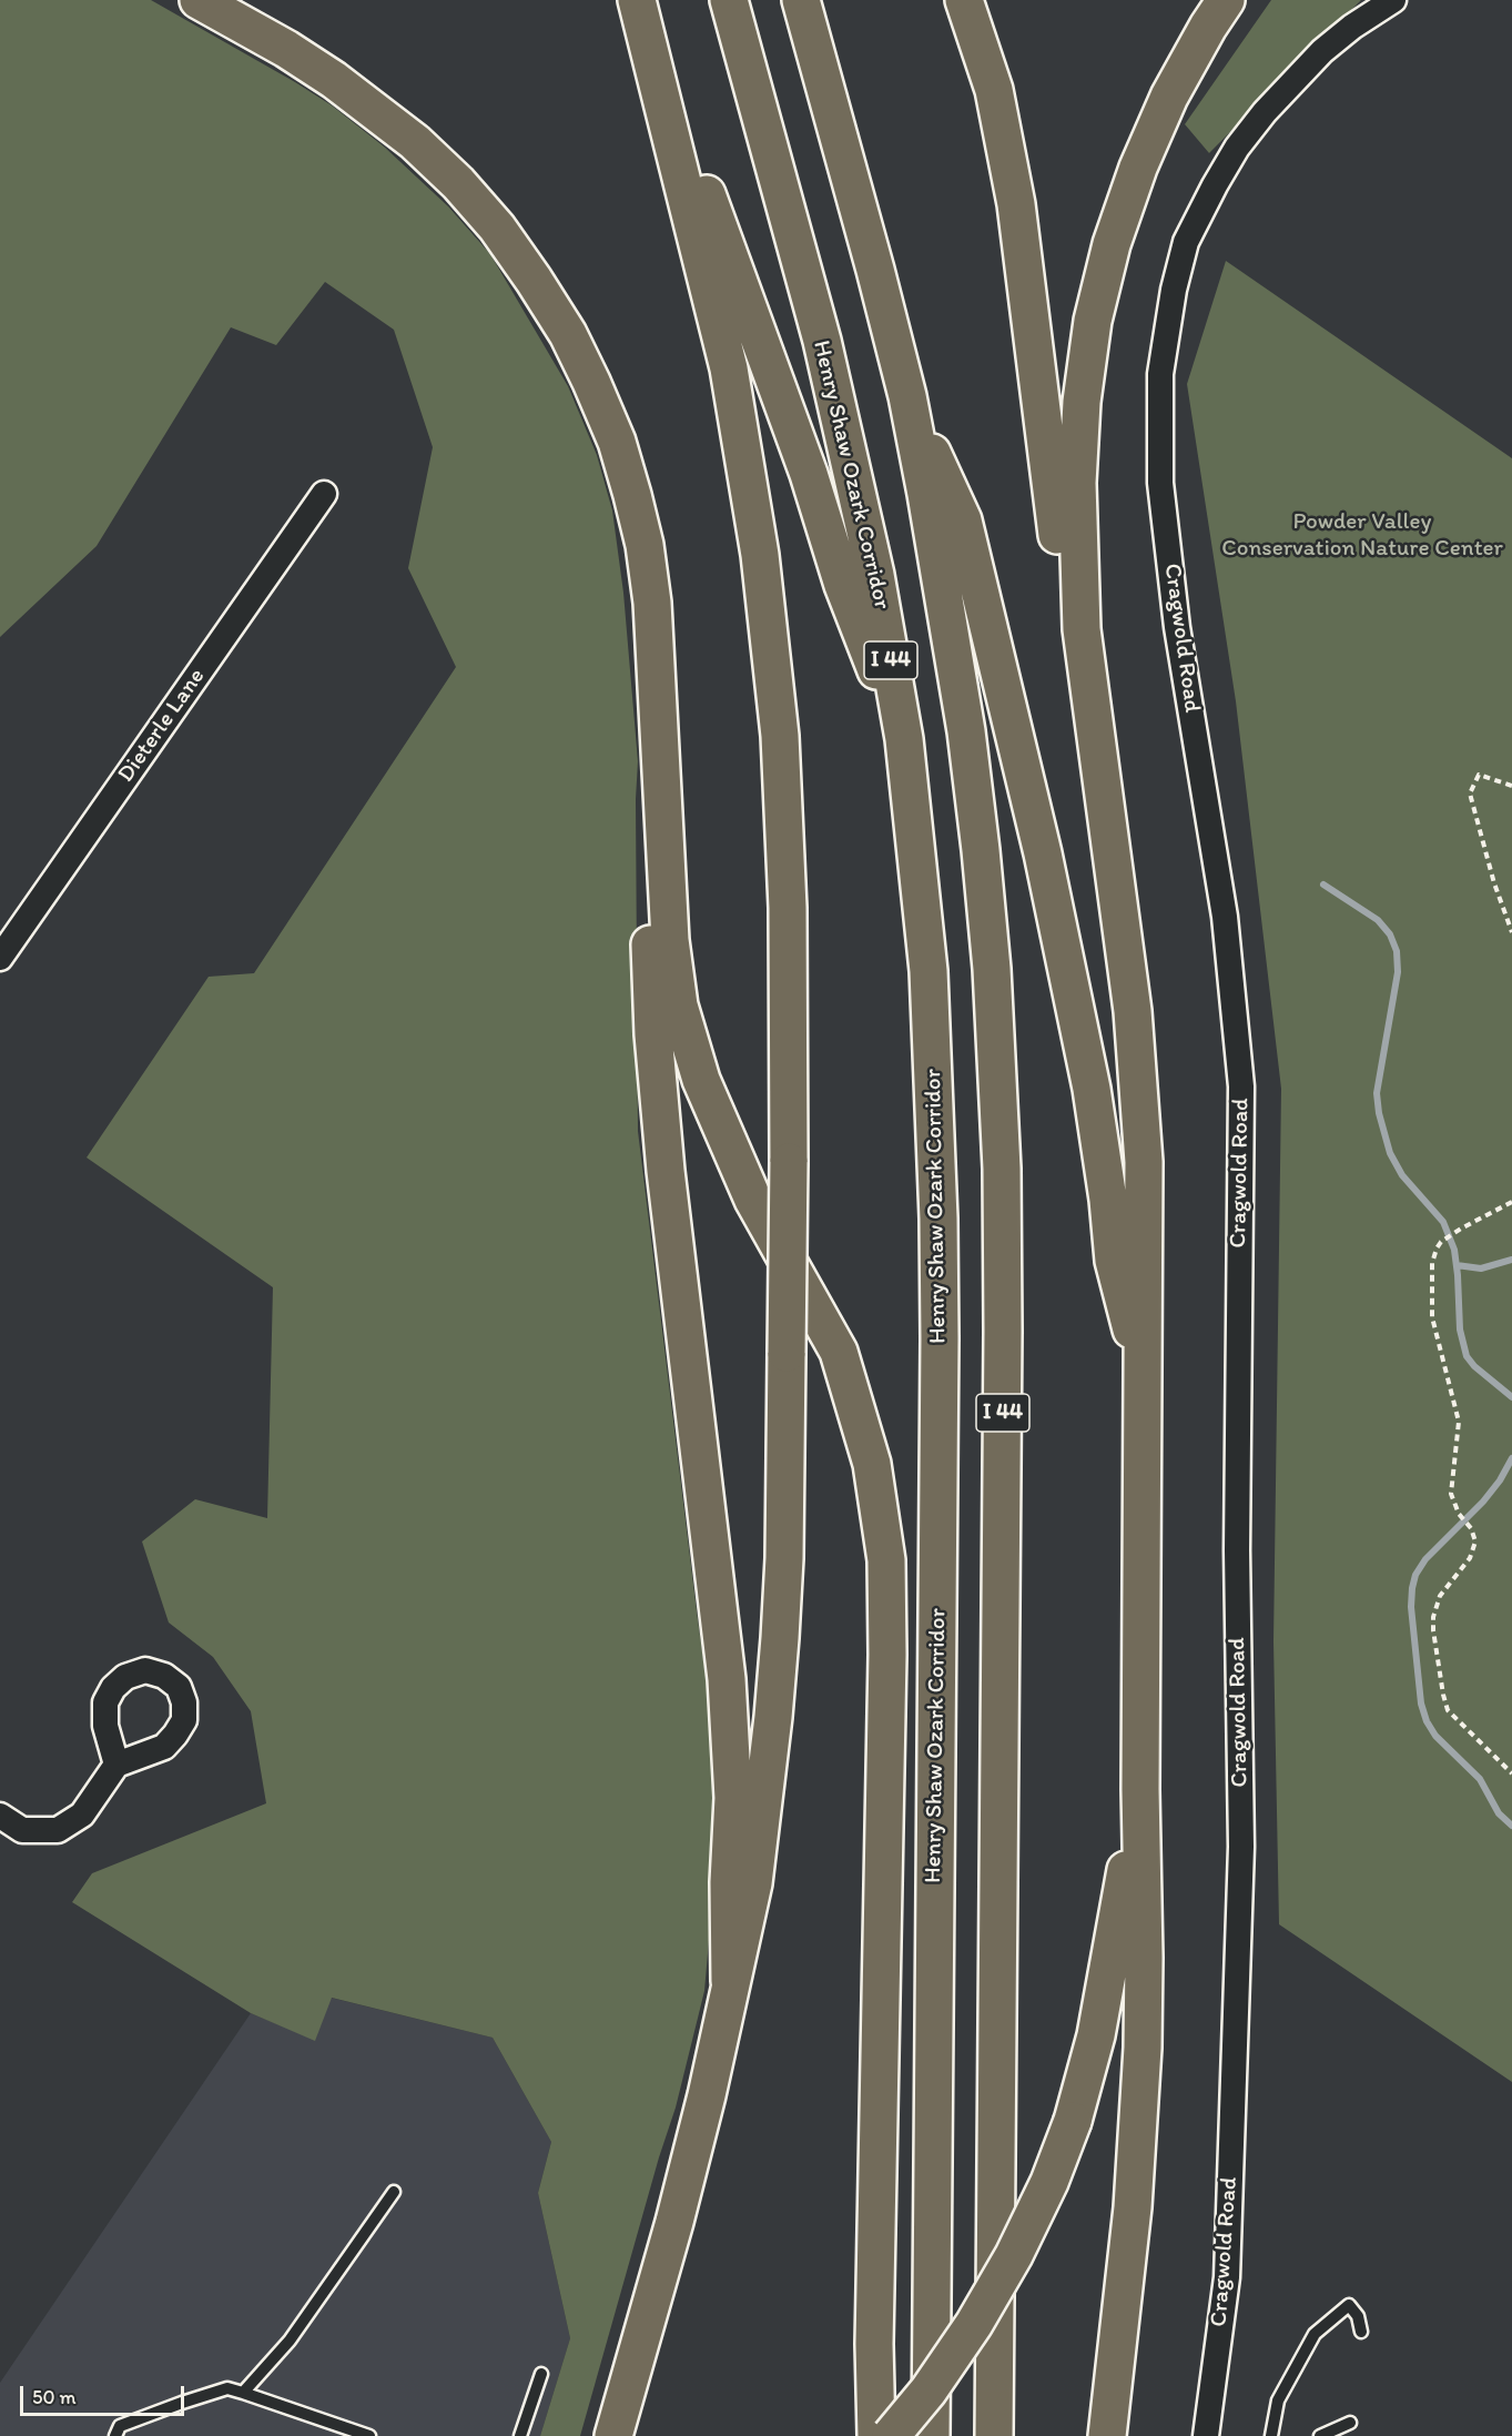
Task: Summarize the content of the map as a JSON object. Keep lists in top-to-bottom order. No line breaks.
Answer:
{"streets":{"highway":["Henry Shaw Ozark Corridor","I 44"],"street":["Cragwold Road","Dieterle Lane"]},"parks":["Powder Valley Conservation Nature Center"],"scale_bar":"50 m"}
